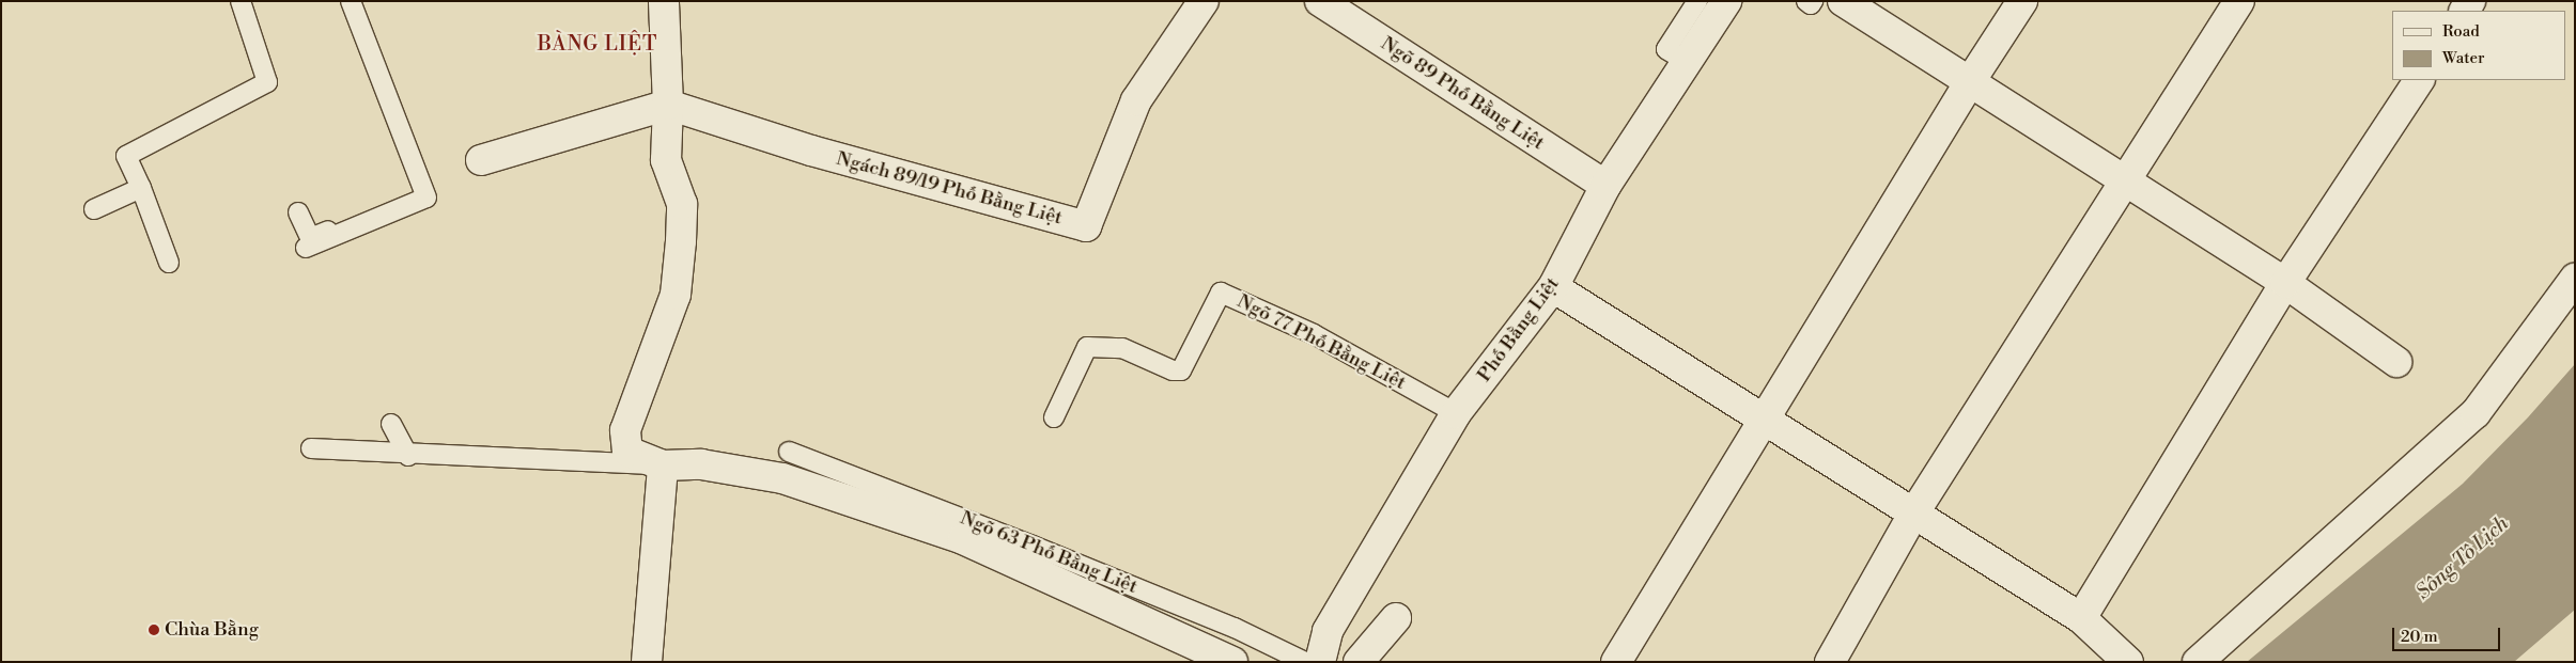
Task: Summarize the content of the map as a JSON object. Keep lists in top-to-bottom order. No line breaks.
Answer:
{"streets":{"street":["Ngõ 89 Phố Bằng Liệt","Ngách 89/19 Phố Bằng Liệt","Phố Bằng Liệt"],"lane":["Ngõ 77 Phố Bằng Liệt","Ngõ 63 Phố Bằng Liệt"]},"crossings":[["Ngõ 89 Phố Bằng Liệt","Phố Bằng Liệt"],["Phố Bằng Liệt","Ngõ 77 Phố Bằng Liệt"]],"districts":["BÀNG LIỆT"],"water":["Sông Tô Lịch"],"places":["Chùa Bằng"],"legend":["Road","Water"],"scale_bar":"20 m"}
